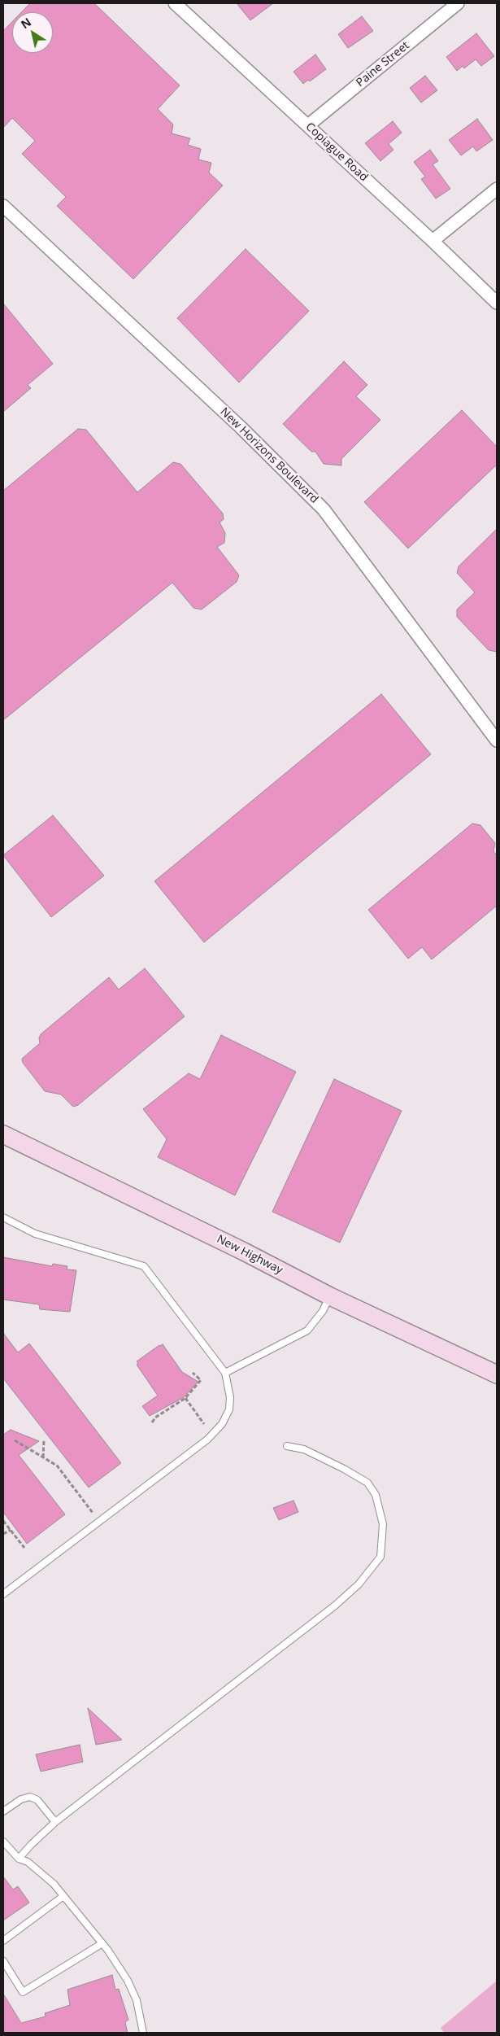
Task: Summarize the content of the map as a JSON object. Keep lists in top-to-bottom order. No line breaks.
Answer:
{"streets":{"main road":["New Highway"],"street":["Paine Street","Copiague Road","New Horizons Boulevard"]},"crossings":[["Paine Street","Copiague Road"]],"north":"top left"}
